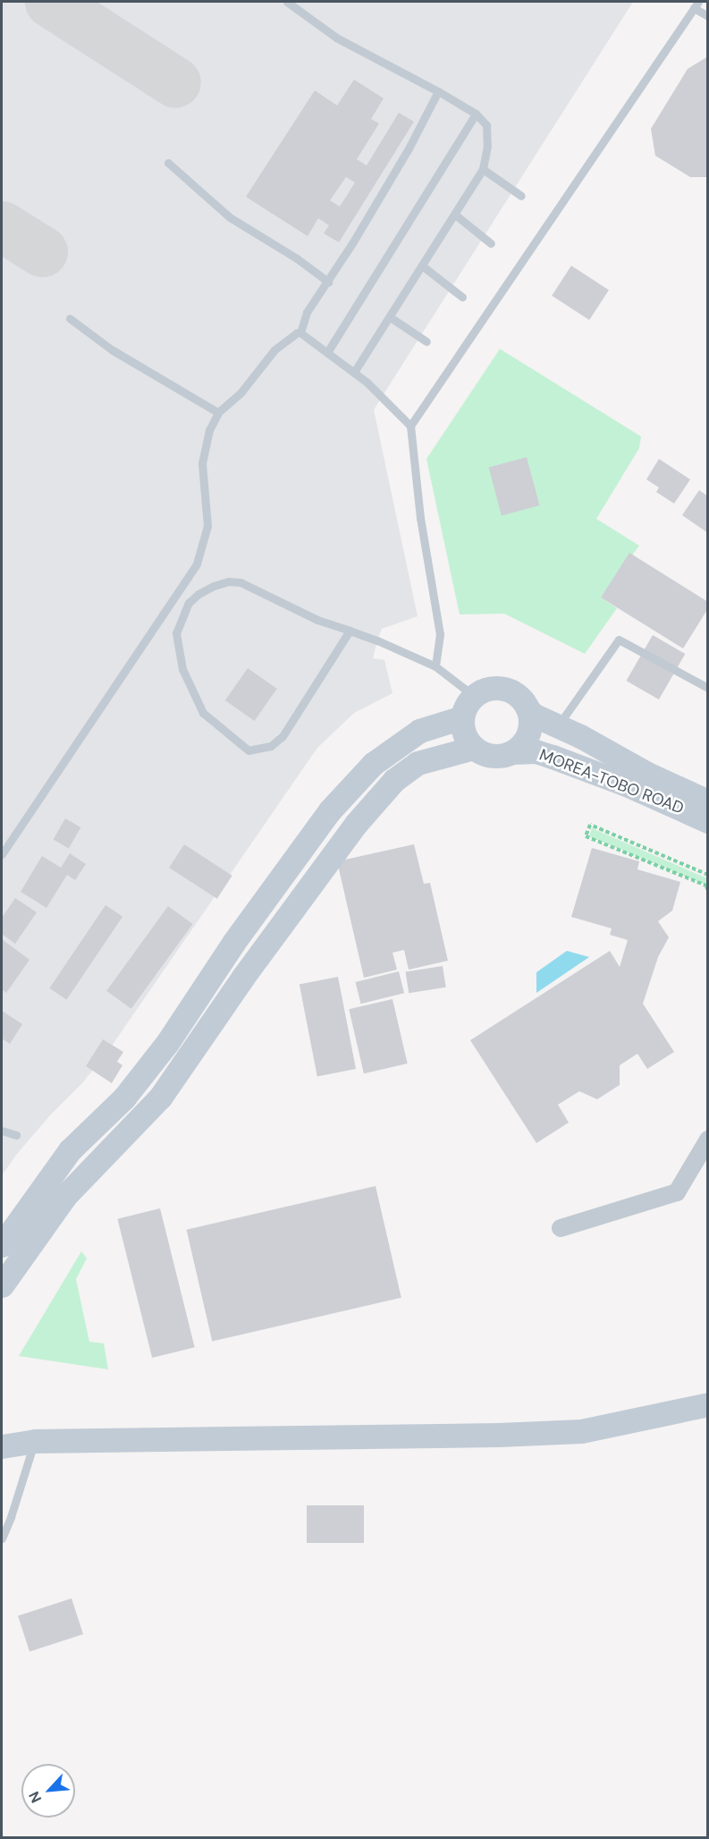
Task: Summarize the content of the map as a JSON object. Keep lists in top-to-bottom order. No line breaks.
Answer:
{"streets":{"main road":["MOREA-TOBO ROAD"]},"north":"bottom left"}
